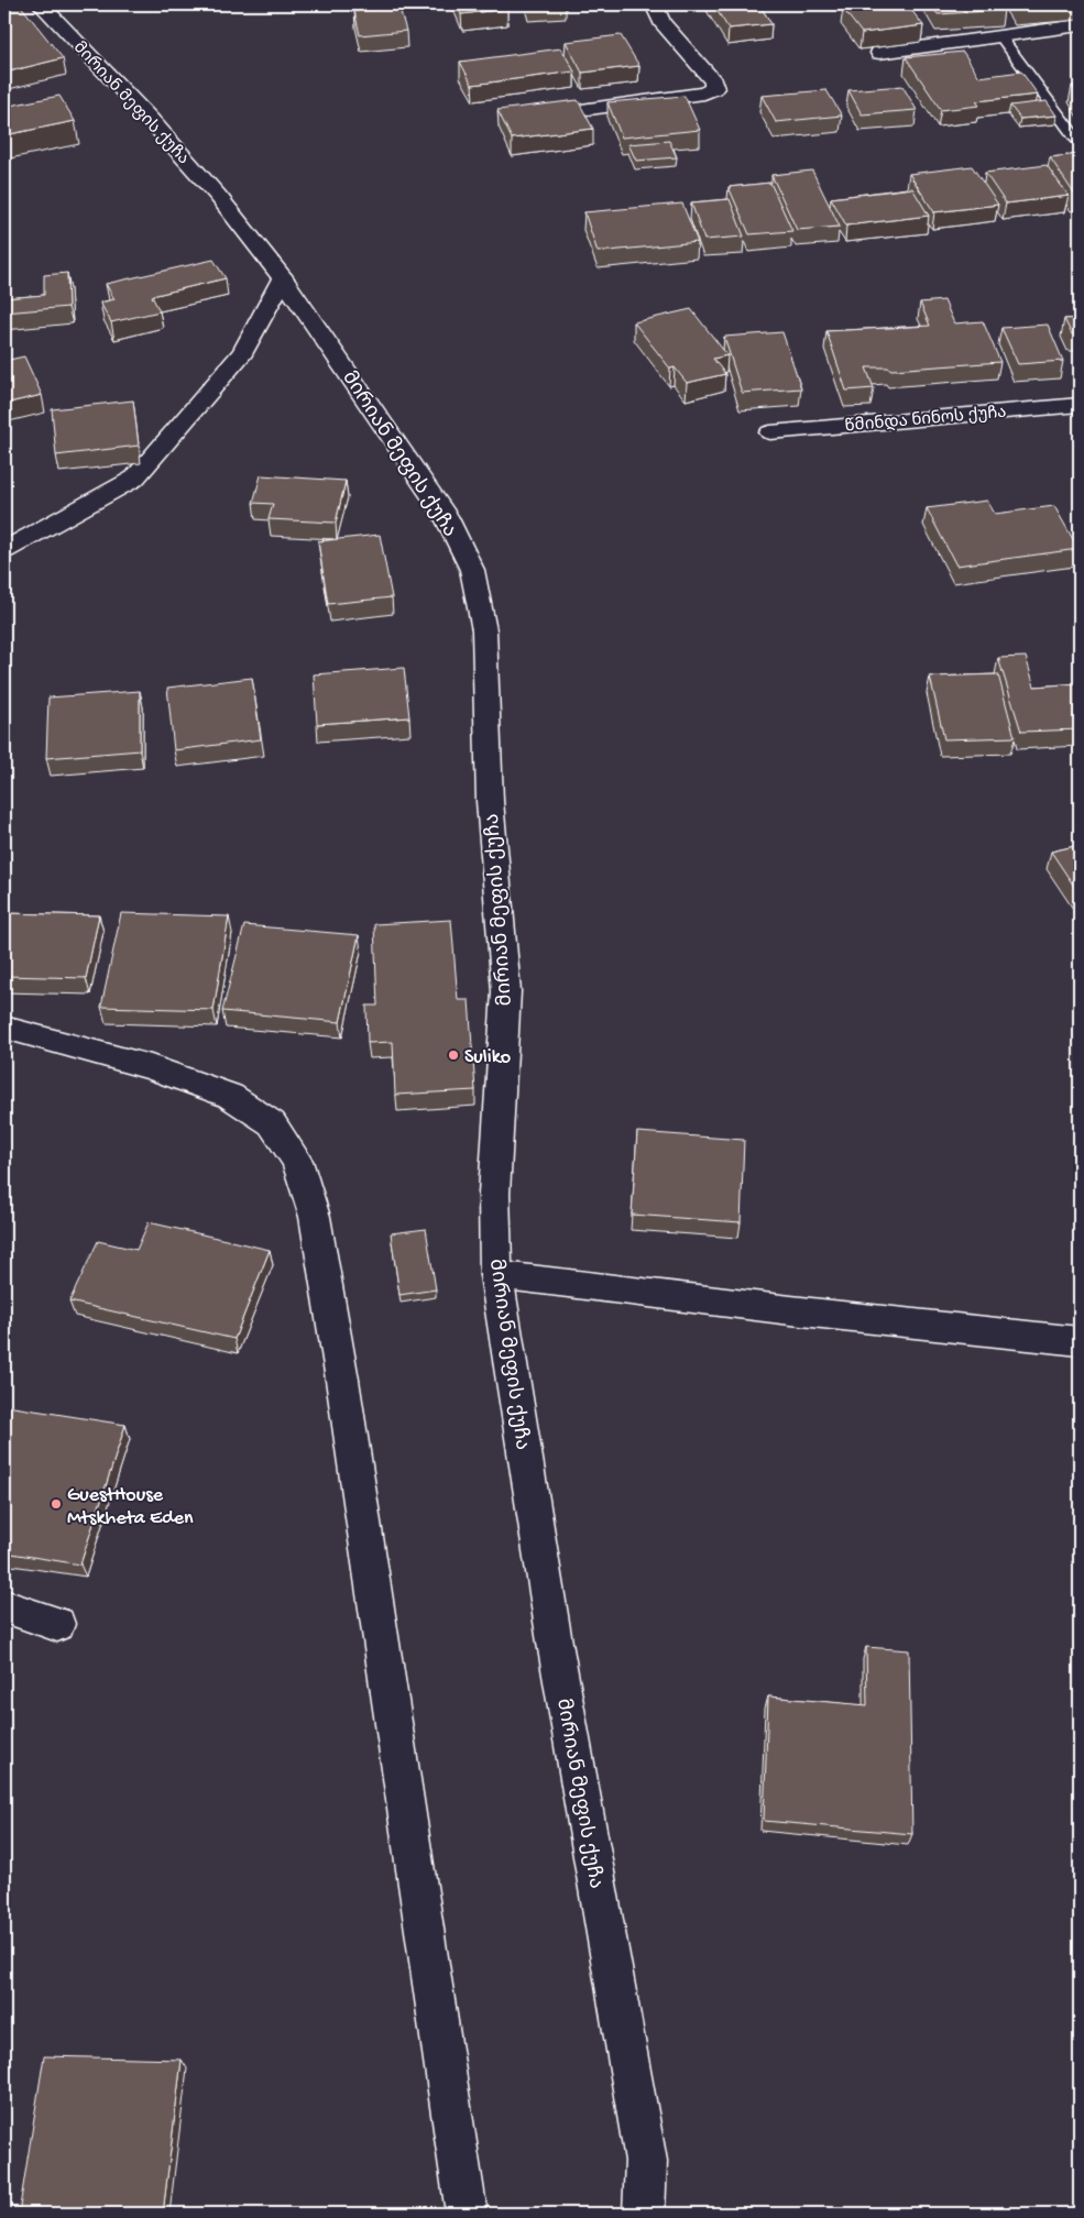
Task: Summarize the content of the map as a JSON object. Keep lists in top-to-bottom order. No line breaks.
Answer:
{"streets":{"street":["მირიან მეფის ქუჩა","წმინდა ნინოს ქუჩა"]},"places":["Suliko","GuestHouse Mtskheta Eden"]}
